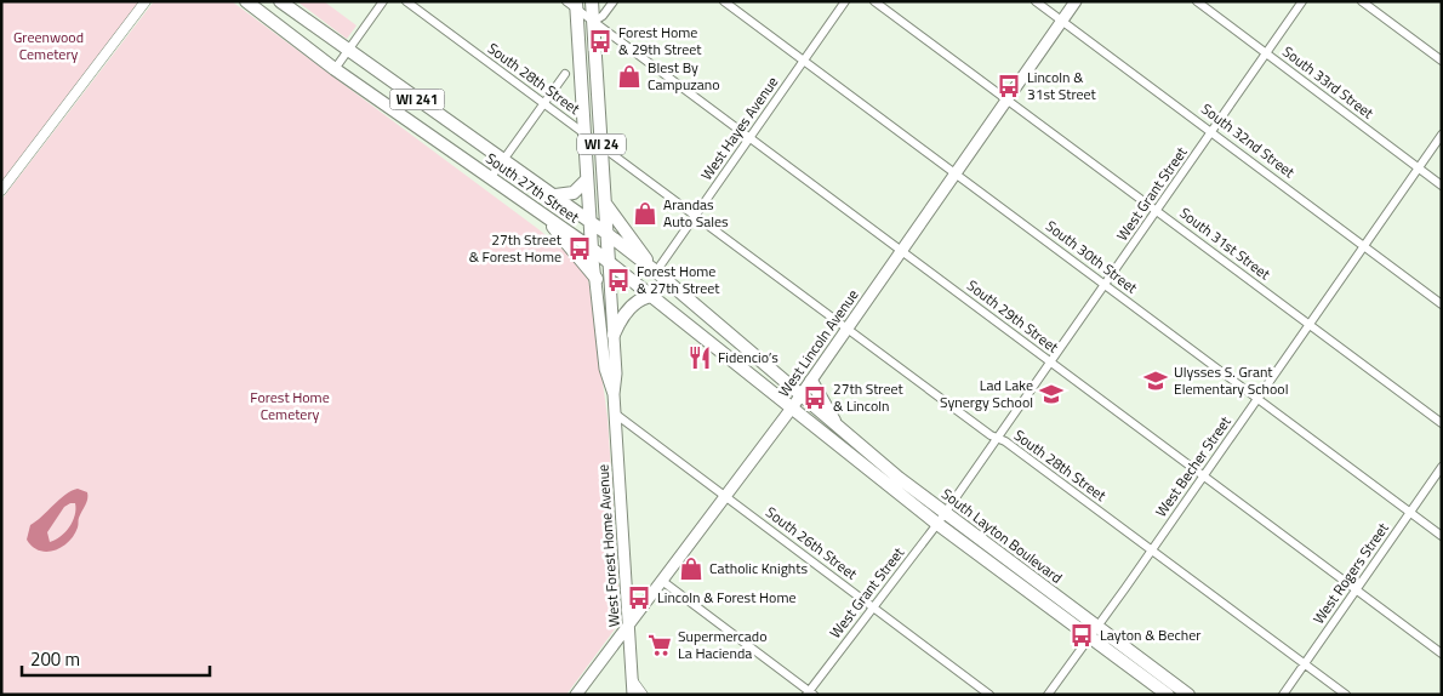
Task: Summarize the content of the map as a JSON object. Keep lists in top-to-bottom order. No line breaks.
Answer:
{"streets":{"main road":["WI 241","WI 24","South 27th Street","West Lincoln Avenue","South Layton Boulevard","West Forest Home Avenue"],"street":["South 28th Street","South 33rd Street","West Hayes Avenue","South 32nd Street","West Grant Street","South 31st Street","South 30th Street","South 29th Street","West Becher Street","South 26th Street","West Rogers Street"]},"crossings":[["South 28th Street","West Hayes Avenue"],["South 28th Street","West Grant Street"],["South 28th Street","West Lincoln Avenue"],["South 28th Street","West Becher Street"],["South 28th Street","West Forest Home Avenue"],["South 28th Street","West Rogers Street"],["South 33rd Street","West Grant Street"],["South 33rd Street","West Becher Street"],["West Hayes Avenue","South 27th Street"],["West Hayes Avenue","South 30th Street"],["West Hayes Avenue","South 29th Street"],["South 32nd Street","West Grant Street"],["South 32nd Street","West Lincoln Avenue"],["South 32nd Street","West Becher Street"],["South 27th Street","West Lincoln Avenue"],["South 27th Street","South Layton Boulevard"],["South 27th Street","West Forest Home Avenue"],["West Grant Street","South 31st Street"],["West Grant Street","South 30th Street"],["West Grant Street","South 29th Street"],["West Grant Street","South Layton Boulevard"],["West Grant Street","South 26th Street"],["South 31st Street","West Lincoln Avenue"],["South 31st Street","West Becher Street"],["South 30th Street","West Lincoln Avenue"],["South 30th Street","West Becher Street"],["South 30th Street","West Rogers Street"],["South 29th Street","West Lincoln Avenue"],["South 29th Street","West Becher Street"],["South 29th Street","West Forest Home Avenue"],["South 29th Street","West Rogers Street"],["West Lincoln Avenue","South Layton Boulevard"],["West Lincoln Avenue","South 26th Street"],["West Lincoln Avenue","West Forest Home Avenue"],["West Becher Street","South Layton Boulevard"],["South 26th Street","West Forest Home Avenue"]],"parks":["Greenwood Cemetery","Forest Home Cemetery"],"places":{"bus stop":["Forest Home & 29th Street","Lincoln & 31st Street","27th Street & Forest Home","Forest Home & 27th Street","27th Street & Lincoln","Lincoln & Forest Home","Layton & Becher"],"shop":["Blest By Campuzano","Arandas Auto Sales","Catholic Knights"],"restaurant":["Fidencio’s"],"school or university":["Ulysses S. Grant Elementary School","Lad Lake Synergy School"],"supermarket":["Supermercado La Hacienda"]},"scale_bar":"200 m"}
